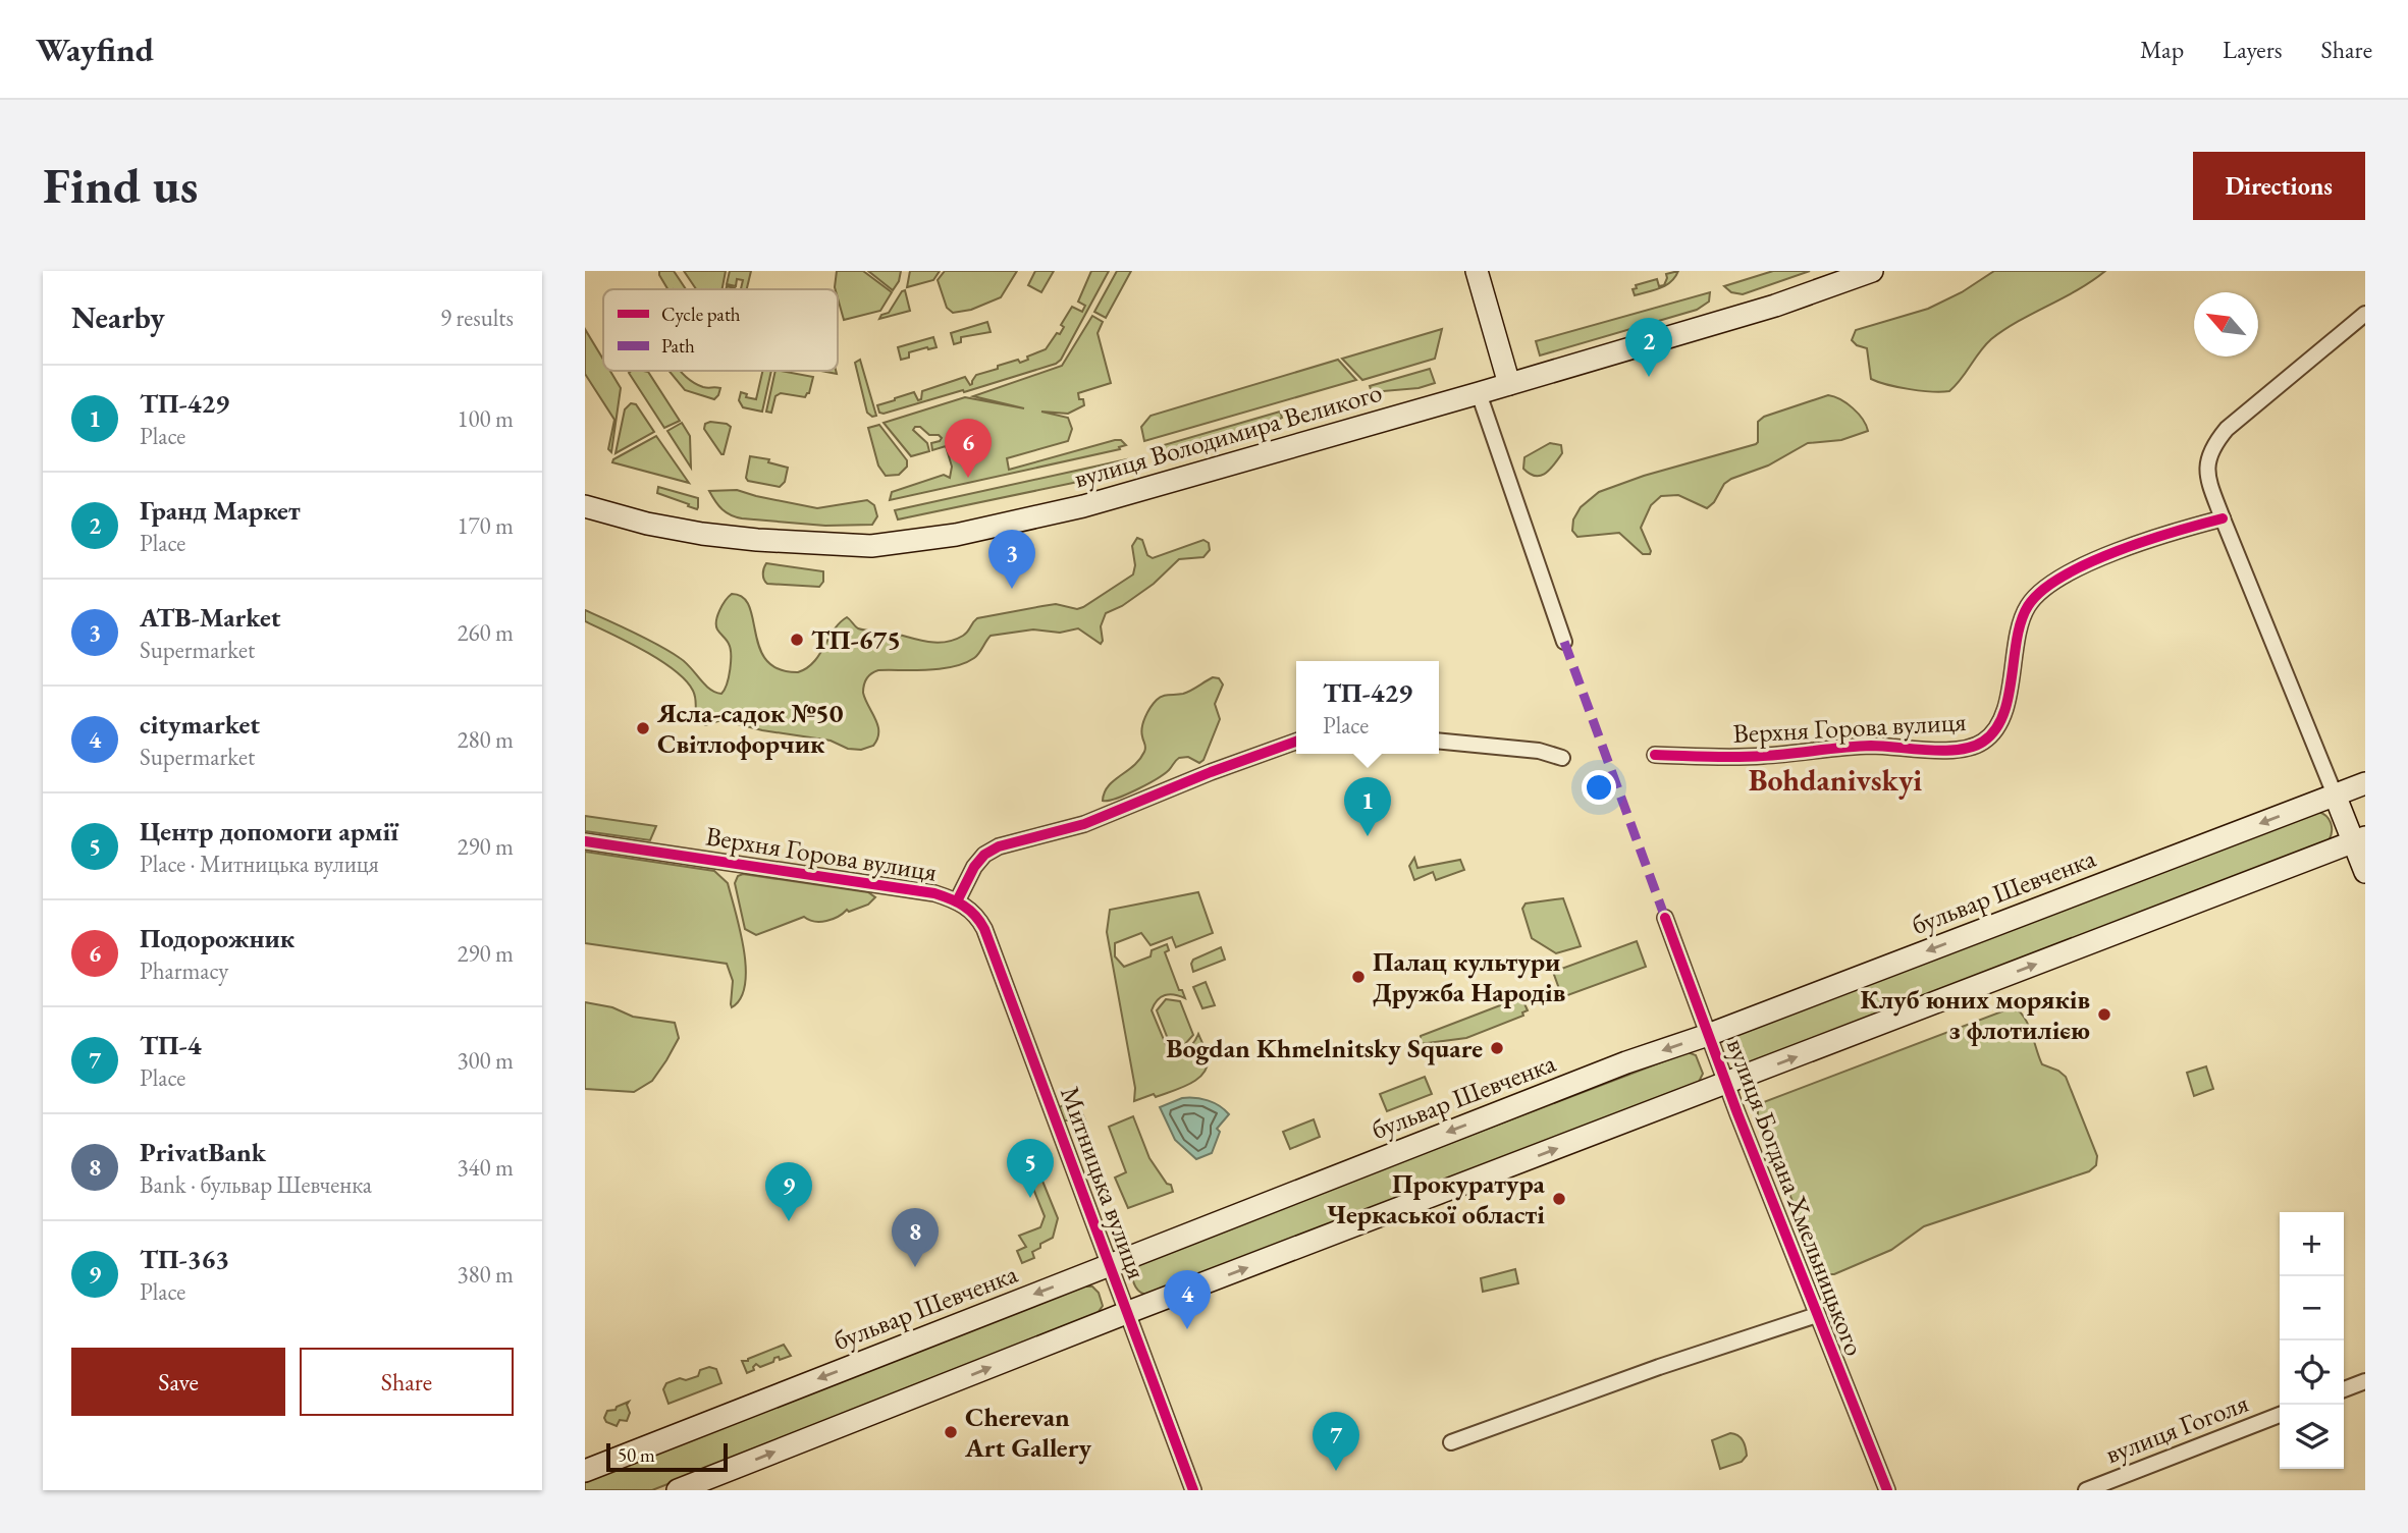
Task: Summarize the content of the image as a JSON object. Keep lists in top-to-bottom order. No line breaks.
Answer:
{"streets":{"main road":["вулиця Володимира Великого","бульвар Шевченка"],"street":["Верхня Горова вулиця","Митницька вулиця","вулиця Богдана Хмельницького","вулиця Гоголя"]},"crossings":[["Верхня Горова вулиця","Митницька вулиця"],["бульвар Шевченка","Митницька вулиця"],["бульвар Шевченка","вулиця Богдана Хмельницького"]],"districts":["Bohdanivskyi"],"places":["ТП-675","Ясла-садок №50 Світлофорчик","Палац культури Дружба Народів","Клуб юних моряків з флотилією","Bogdan Khmelnitsky Square","Прокуратура Черкаської області","Cherevan Art Gallery"],"legend":["Cycle path","Path"],"scale_bar":"50 m","north":"top left","page":{"header":"Wayfind","nav":["Map","Layers","Share"],"buttons":["Directions",["Save","Share"]],"title":"Find us","heading":["Nearby","9 results"],"pins":["2","6","3","1","5","9","8","4","7"],"list":[{"mark":"1","name":"ТП-429","note":"Place","value":"100 m"},{"mark":"2","name":"Гранд Маркет","note":"Place","value":"170 m"},{"mark":"3","name":"ATB-Market","note":"Supermarket","value":"260 m"},{"mark":"4","name":"citymarket","note":"Supermarket","value":"280 m"},{"mark":"5","name":"Центр допомоги армії","note":"Place · Митницька вулиця","value":"290 m"},{"mark":"6","name":"Подорожник","note":"Pharmacy","value":"290 m"},{"mark":"7","name":"ТП-4","note":"Place","value":"300 m"},{"mark":"8","name":"PrivatBank","note":"Bank · бульвар Шевченка","value":"340 m"},{"mark":"9","name":"ТП-363","note":"Place","value":"380 m"}],"popup":["ТП-429","Place"],"map_buttons":["+","−"],"scale":"50 m"}}
